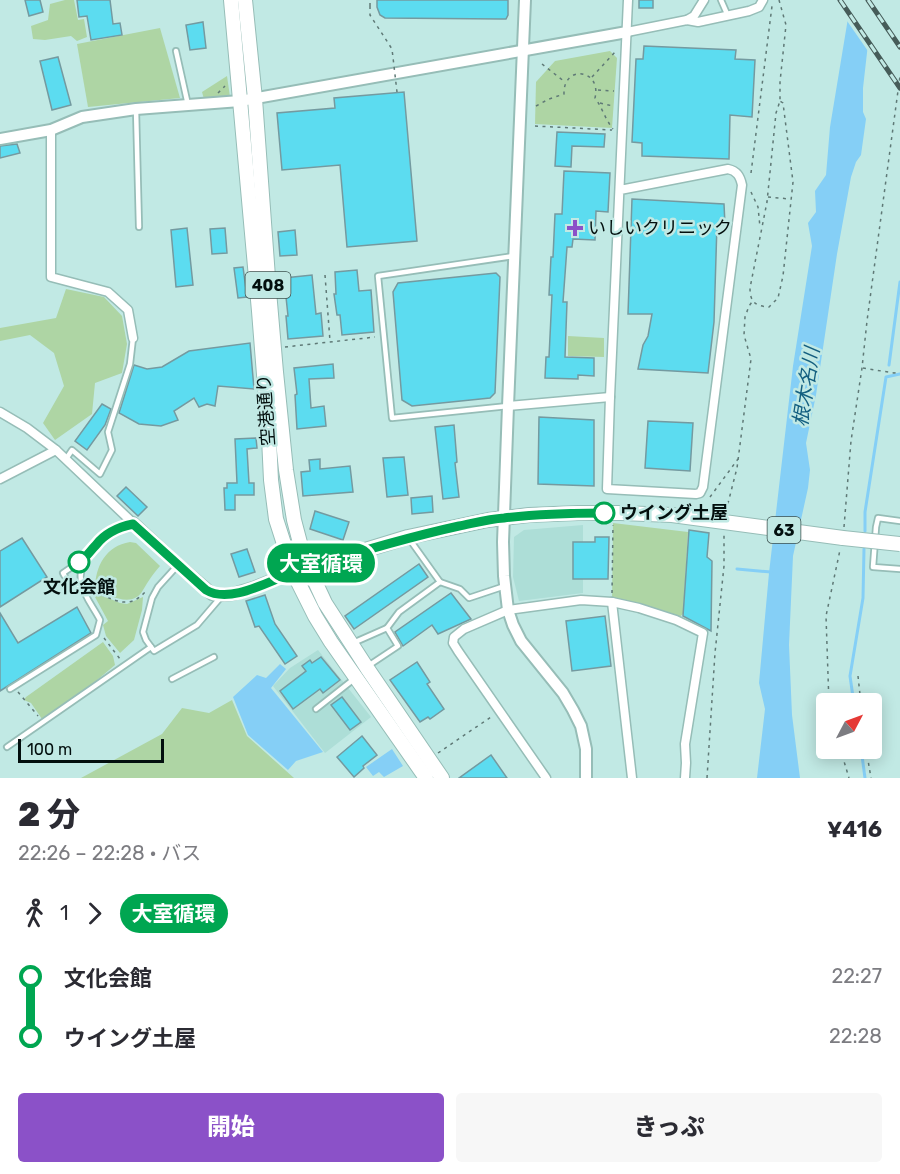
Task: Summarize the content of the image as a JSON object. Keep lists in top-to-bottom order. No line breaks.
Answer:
{"streets":{"main road":["408","空港通り","63"]},"crossings":[["空港通り","63"]],"water":["根木名川"],"places":{"health":["いしいクリニック"],"other":["ウイング土屋","文化会館"]},"lines":["bus line 大室循環"],"scale_bar":"100 m","north":"top right","page":{"on_map":"大室循環","scale":"100 m","heading":["2 分","22:26 – 22:28 · バス","¥416"],"legs":["1","大室循環"],"list":[{"name":"文化会館","value":"22:27"},{"name":"ウイング土屋","value":"22:28"}],"buttons":["開始","きっぷ"]}}
